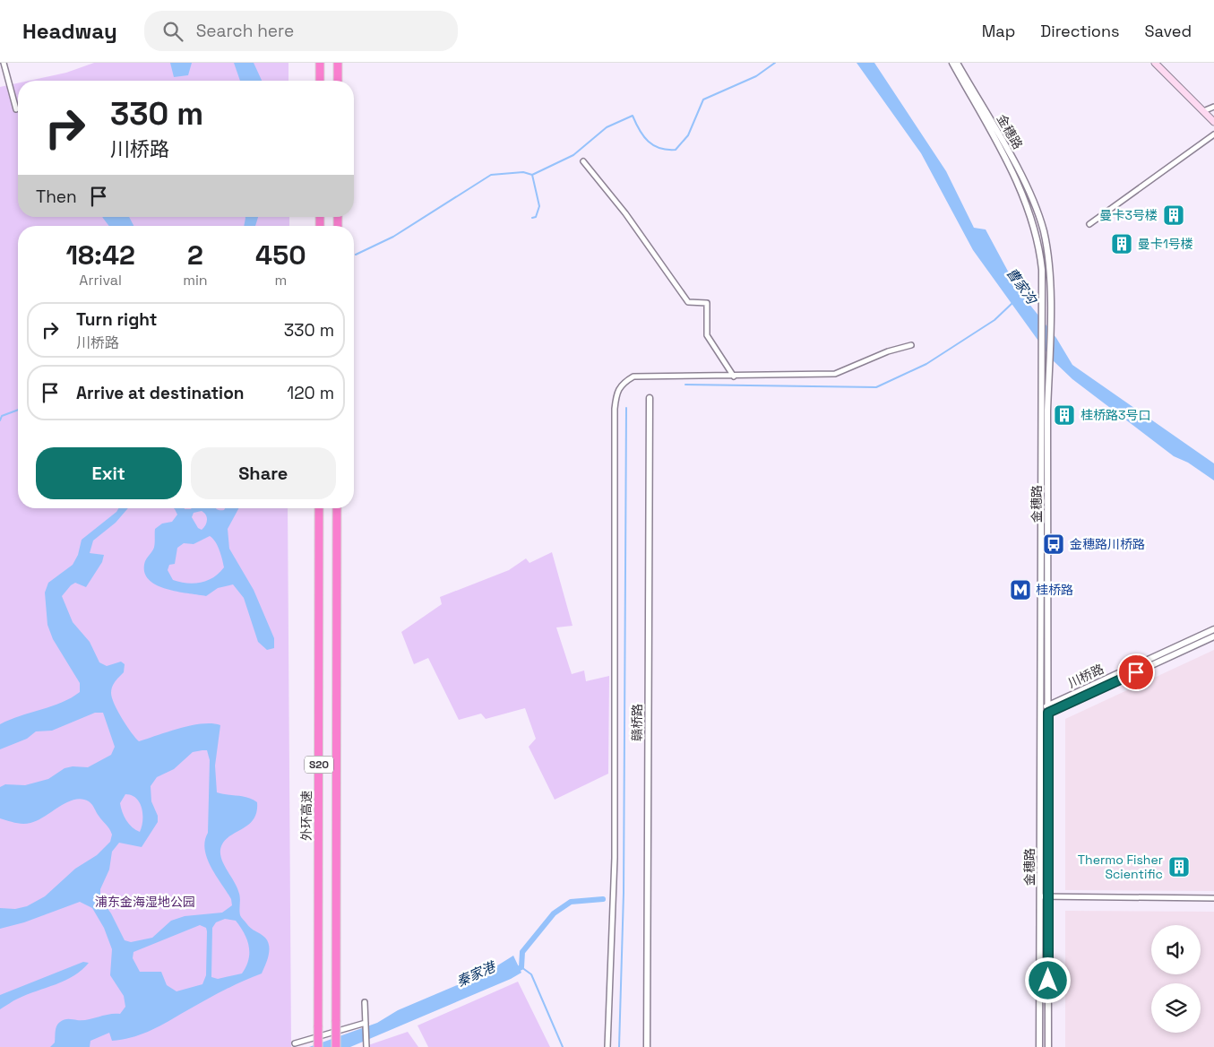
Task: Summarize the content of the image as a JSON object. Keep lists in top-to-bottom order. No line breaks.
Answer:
{"streets":{"highway":["S20","外环高速"],"street":["金穗路","川桥路","赣桥路"]},"crossings":[["金穗路","川桥路"]],"water":["曹家沟","秦家港"],"parks":["浦东金海湿地公园"],"places":{"building":["曼卡3号楼","曼卡1号楼","桂桥路3号口","Thermo Fisher Scientific"],"bus stop":["金穗路川桥路"],"metro station":["桂桥路"]},"page":{"header":"Headway","search":"Search here","nav":["Map","Directions","Saved"],"turn":["330 m","川桥路"],"then":"Then","eta":["18:42","Arrival","2","min","450","m"],"list":[{"name":"Turn right","note":"川桥路","value":"330 m"},{"name":"Arrive at destination","value":"120 m"}],"buttons":["Exit","Share"]}}
